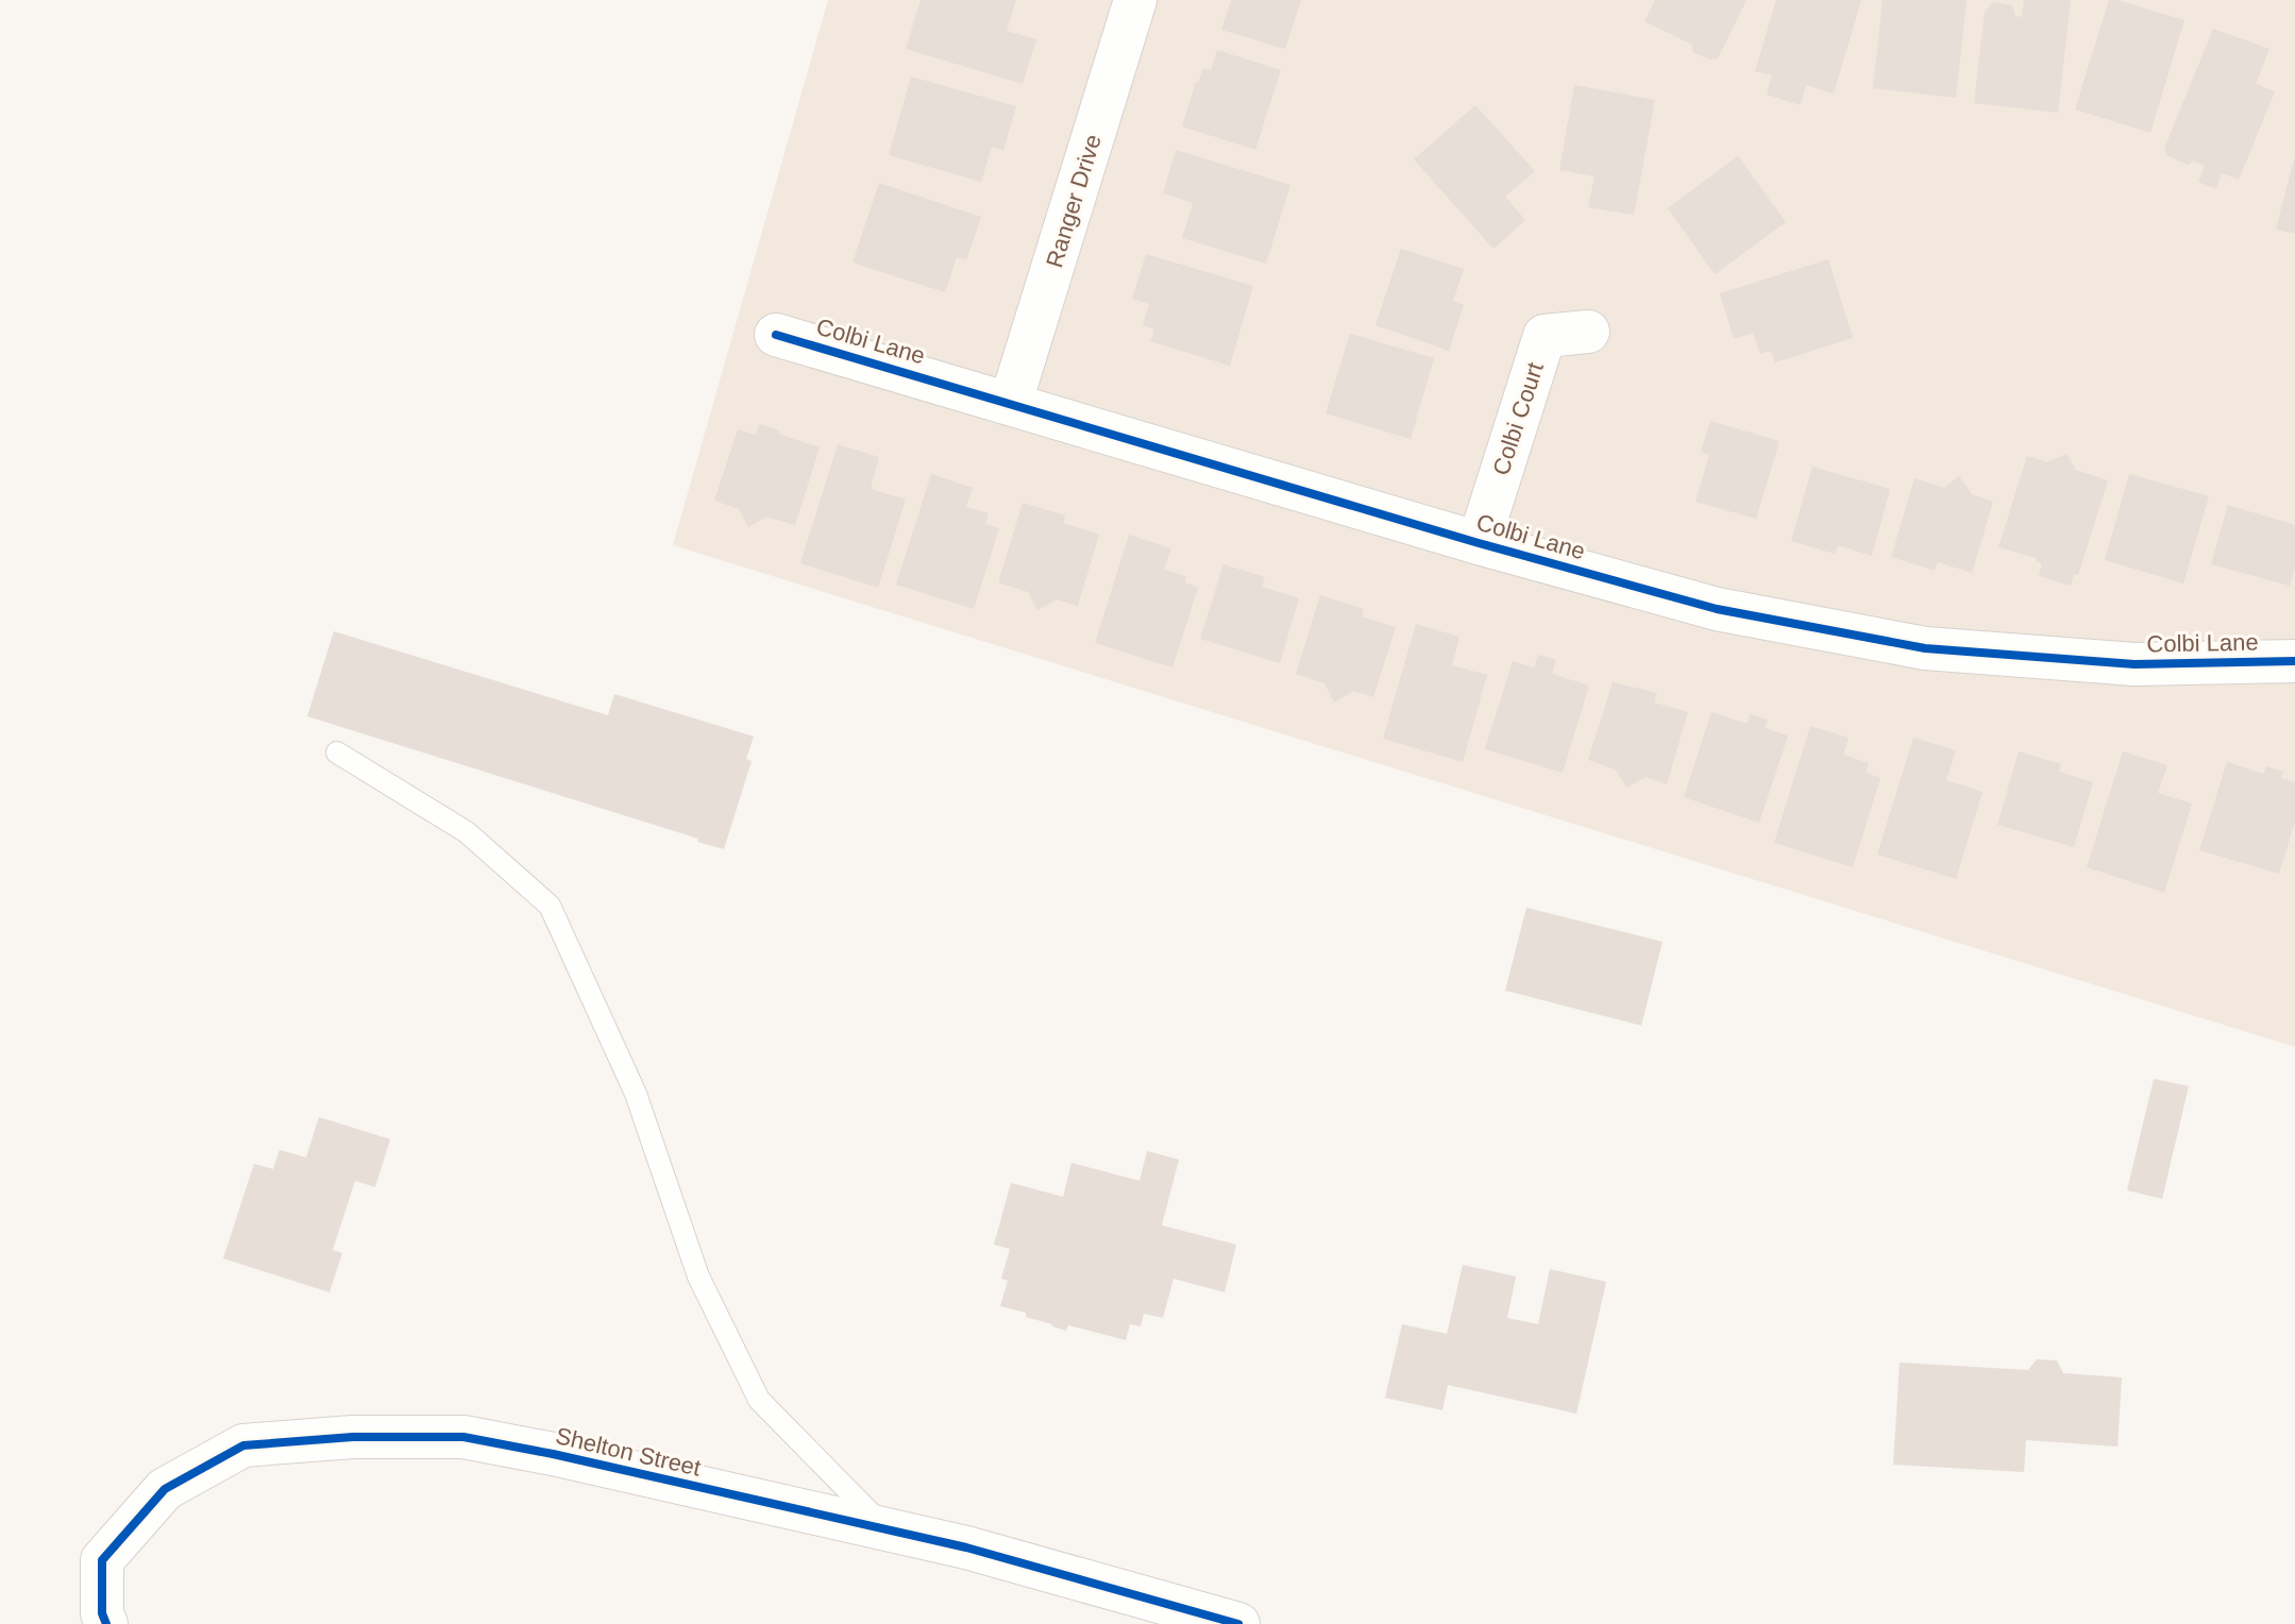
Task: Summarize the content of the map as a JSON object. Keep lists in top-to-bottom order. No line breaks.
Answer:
{"streets":{"street":["Ranger Drive","Colbi Lane","Colbi Court","Shelton Street"]},"crossings":[["Ranger Drive","Colbi Lane"],["Colbi Lane","Colbi Court"]]}
